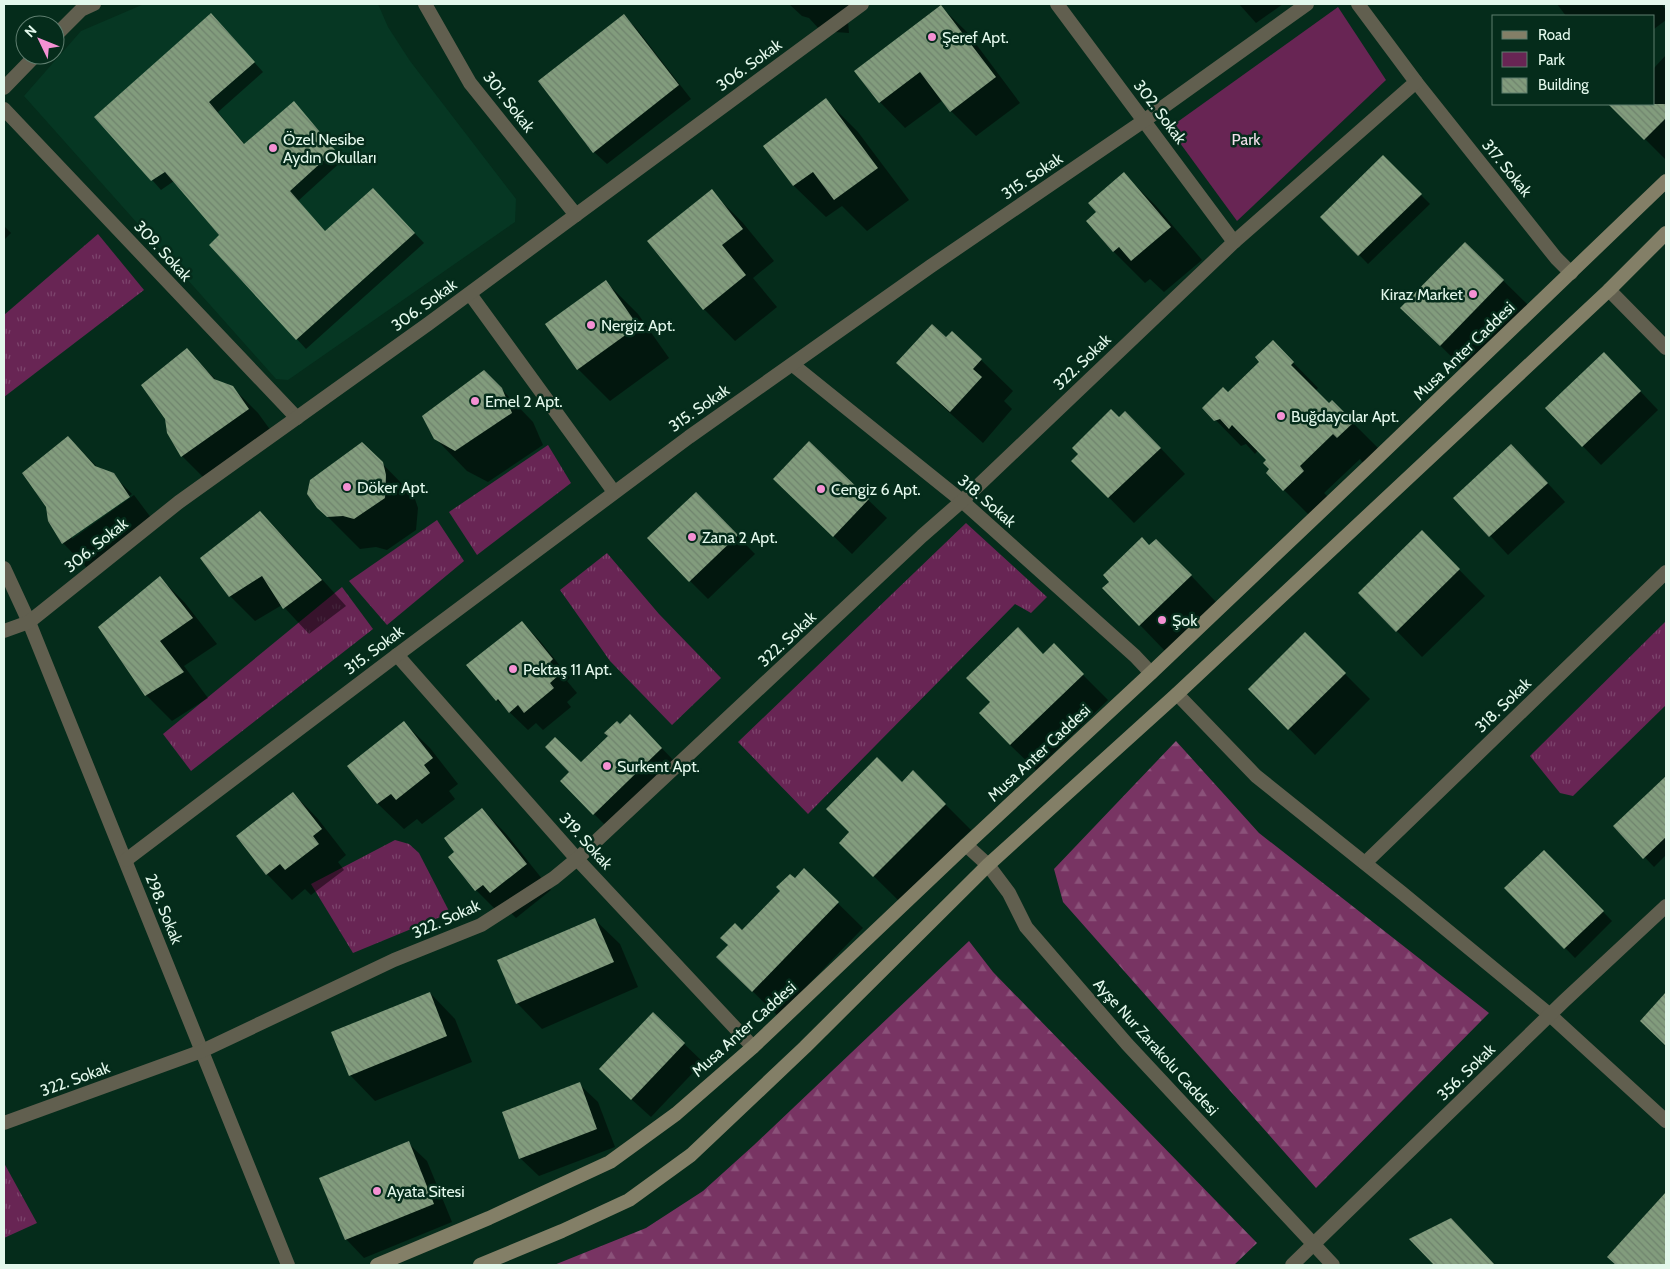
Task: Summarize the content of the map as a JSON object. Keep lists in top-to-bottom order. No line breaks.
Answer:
{"streets":{"main road":["Musa Anter Caddesi"],"street":["306. Sokak","301. Sokak","302. Sokak","317. Sokak","315. Sokak","309. Sokak","322. Sokak","318. Sokak","319. Sokak","298. Sokak","Ayşe Nur Zarakolu Caddesi","356. Sokak"]},"crossings":[["306. Sokak","301. Sokak"],["306. Sokak","309. Sokak"],["306. Sokak","298. Sokak"],["302. Sokak","315. Sokak"],["302. Sokak","322. Sokak"],["317. Sokak","Musa Anter Caddesi"],["317. Sokak","322. Sokak"],["315. Sokak","318. Sokak"],["315. Sokak","319. Sokak"],["315. Sokak","298. Sokak"],["Musa Anter Caddesi","318. Sokak"],["Musa Anter Caddesi","319. Sokak"],["Musa Anter Caddesi","Ayşe Nur Zarakolu Caddesi"],["322. Sokak","318. Sokak"],["322. Sokak","319. Sokak"],["322. Sokak","298. Sokak"],["Ayşe Nur Zarakolu Caddesi","356. Sokak"]],"parks":["Park"],"places":["Şeref Apt.","Özel Nesibe Aydın Okulları","Kiraz Market","Nergiz Apt.","Emel 2 Apt.","Buğdaycılar Apt.","Döker Apt.","Cengiz 6 Apt.","Zana 2 Apt.","Şok","Pektaş 11 Apt.","Surkent Apt.","Ayata Sitesi"],"legend":["Road","Park","Building"],"north":"top left"}
